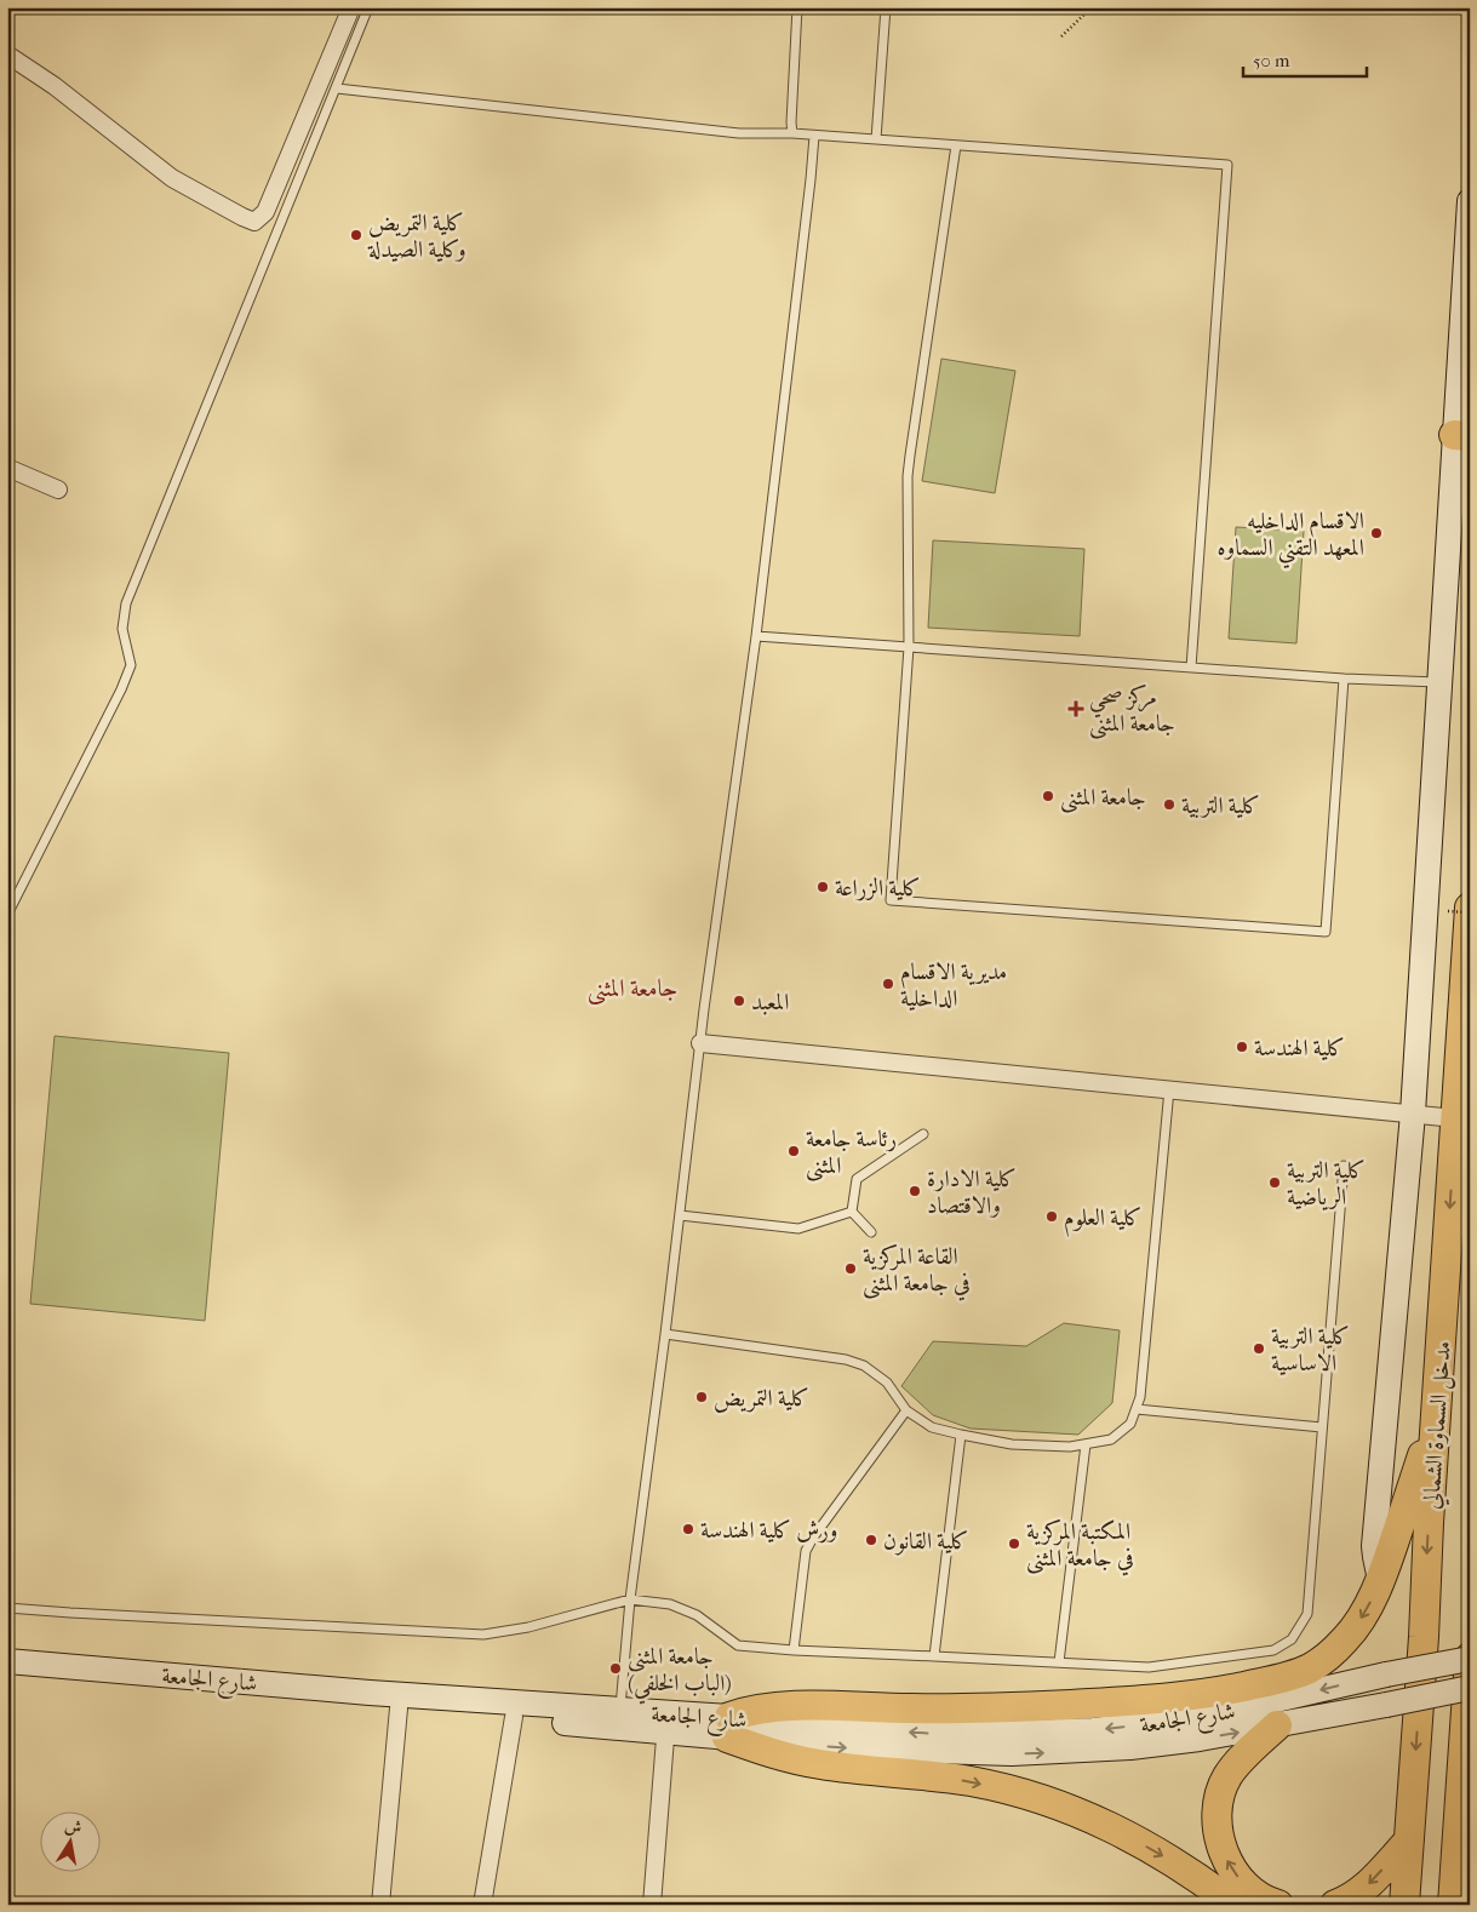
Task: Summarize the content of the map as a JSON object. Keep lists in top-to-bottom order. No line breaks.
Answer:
{"streets":{"highway":["مدخل السماوة الشمالي"],"main road":["شارع الجامعة"]},"districts":["جامعة المثنى"],"places":{"other":["كلية التمريض وكلية الصيدلة","الاقسام الداخليه المعهد التقني السماوه","جامعة المثنى","كلية التربية","كلية الزراعة","مديرية الاقسام الداخلية","المعبد","كلية الهندسة","رئاسة جامعة المثنى","كلية التربية الرياضية","كلية الادارة والاقتصاد","كلية العلوم","القاعة المركزية في جامعة المثنى","كلية التربية الاساسية","كلية التمريض","ورش كلية الهندسة","كلية القانون","المكتبة المركزية في جامعة المثنى","جامعة المثنى (الباب الخلفي)"],"health":["مركز صحي جامعة المثنى"]},"scale_bar":"50 m","north":"top"}
